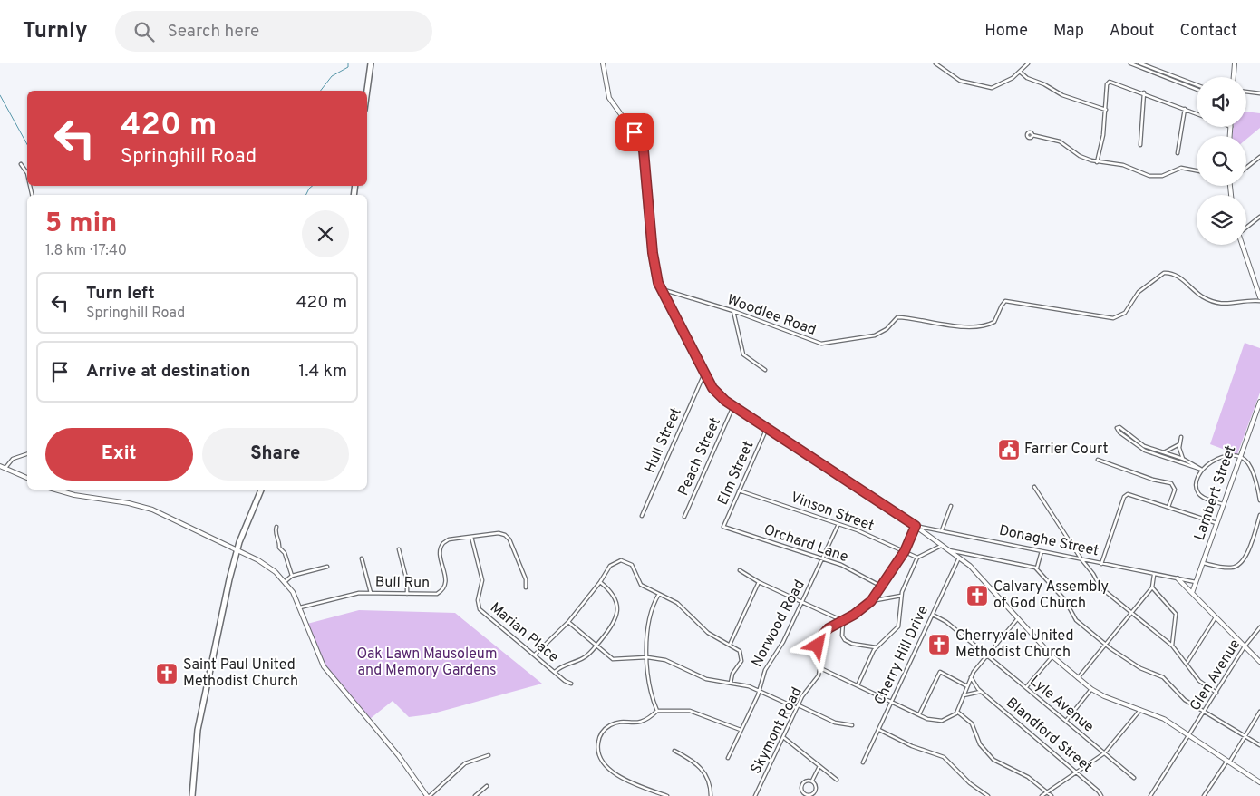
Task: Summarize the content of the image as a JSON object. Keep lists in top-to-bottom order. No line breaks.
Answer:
{"streets":{"street":["Woodlee Road","Hull Street","Peach Street","Elm Street","Lambert Street","Vinson Street","Donaghe Street","Orchard Lane","Bull Run","Norwood Road","Marian Place","Cherry Hill Drive","Glen Avenue","Lyle Avenue","Skymont Road","Blandford Street"]},"crossings":[["Elm Street","Vinson Street"],["Elm Street","Orchard Lane"],["Lambert Street","Donaghe Street"],["Vinson Street","Norwood Road"],["Orchard Lane","Norwood Road"],["Bull Run","Marian Place"],["Cherry Hill Drive","Lyle Avenue"]],"parks":["Oak Lawn Mausoleum and Memory Gardens"],"places":{"public building":["Farrier Court"],"church":["Calvary Assembly of God Church","Cherryvale United Methodist Church","Saint Paul United Methodist Church"]},"page":{"header":"Turnly","search":"Search here","nav":["Home","Map","About","Contact"],"turn":["420 m","Springhill Road"],"heading":["5 min","1.8 km · 17:40"],"list":[{"name":"Turn left","note":"Springhill Road","value":"420 m"},{"name":"Arrive at destination","value":"1.4 km"}],"buttons":["Exit","Share"]}}
